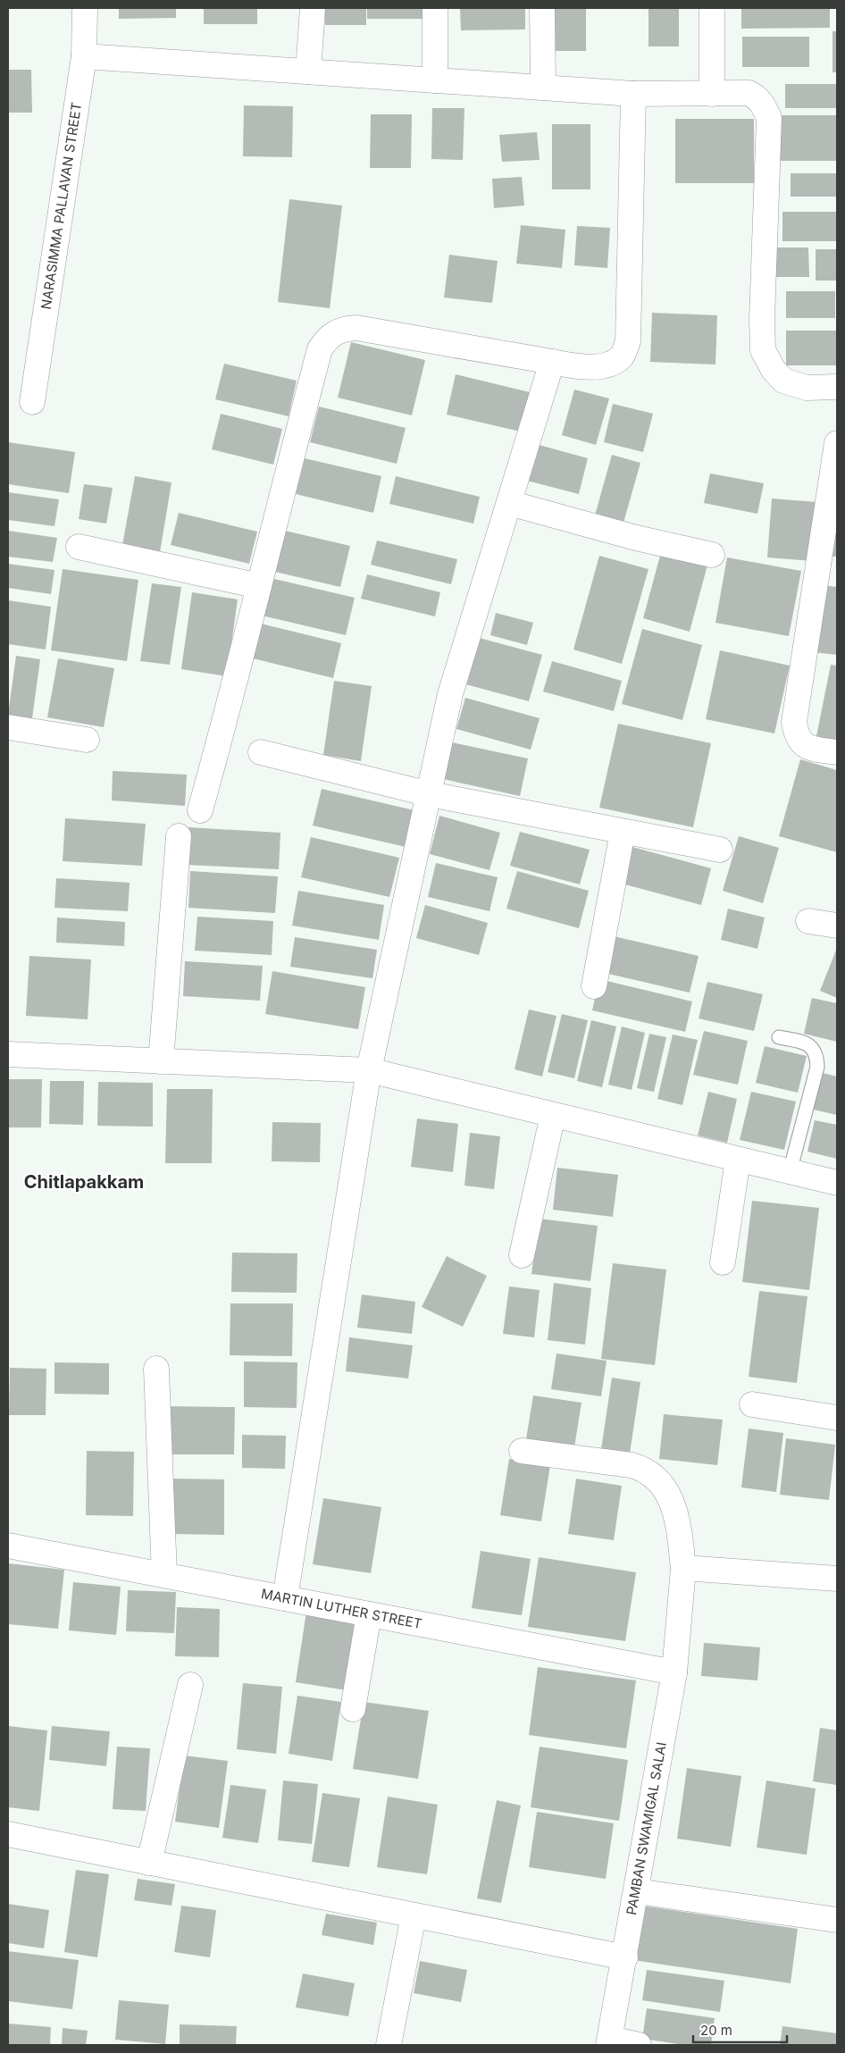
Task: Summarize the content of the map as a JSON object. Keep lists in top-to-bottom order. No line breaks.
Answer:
{"streets":{"street":["NARASIMMA PALLAVAN STREET","MARTIN LUTHER STREET","PAMBAN SWAMIGAL SALAI"]},"crossings":[["MARTIN LUTHER STREET","PAMBAN SWAMIGAL SALAI"]],"districts":["Chitlapakkam"],"scale_bar":"20 m"}
